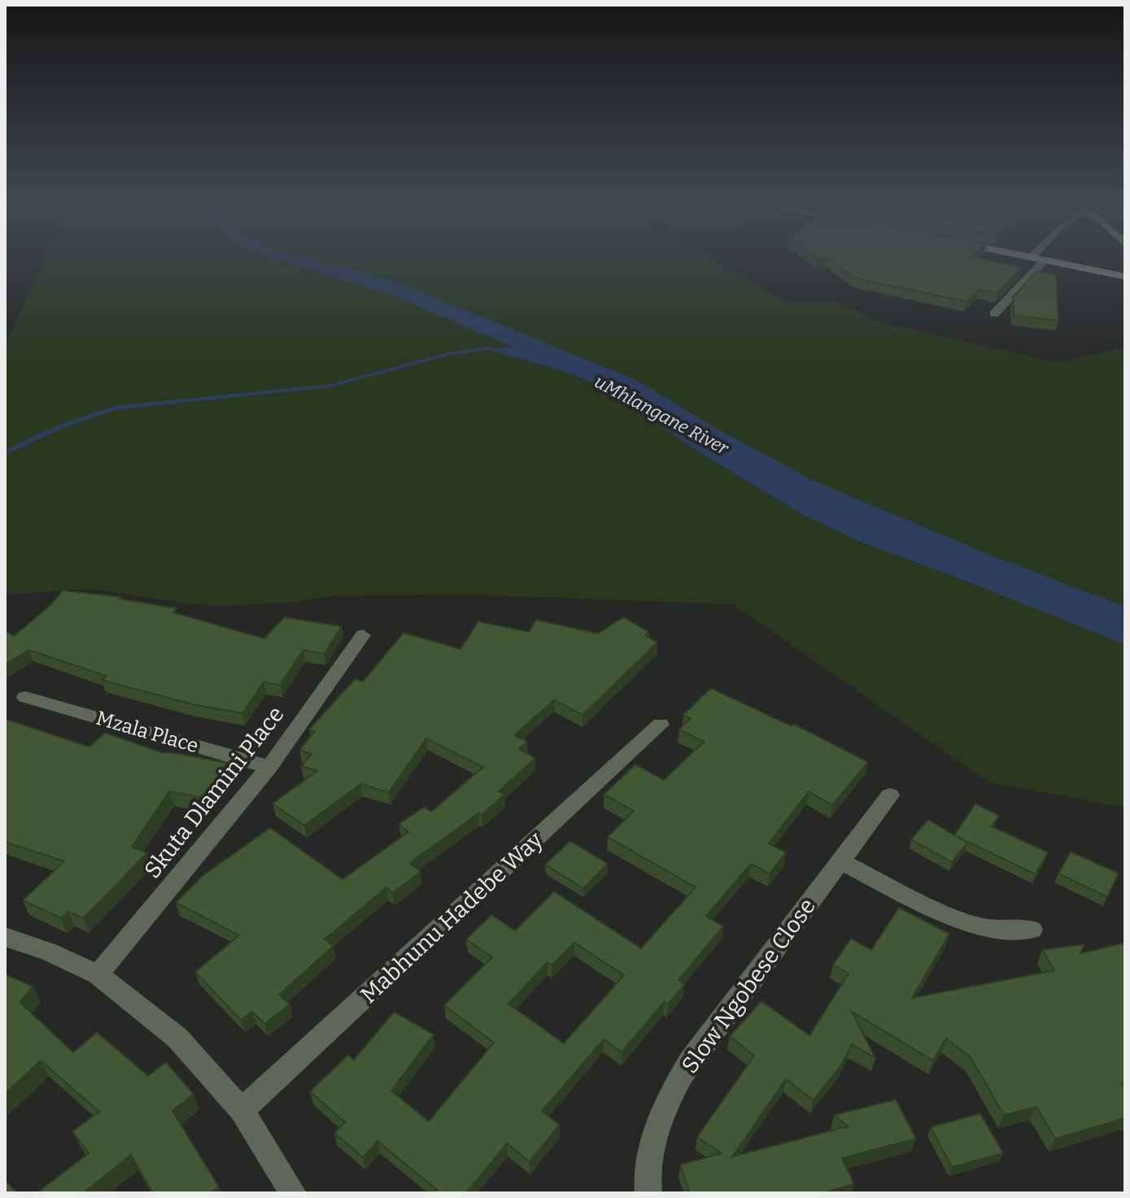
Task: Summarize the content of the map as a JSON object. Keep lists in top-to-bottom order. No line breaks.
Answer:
{"streets":{"street":["Mzala Place","Skuta Dlamini Place","Mabhunu Hadebe Way","Slow Ngobese Close"]},"crossings":[["Mzala Place","Skuta Dlamini Place"]],"water":["uMhlangane River"]}
